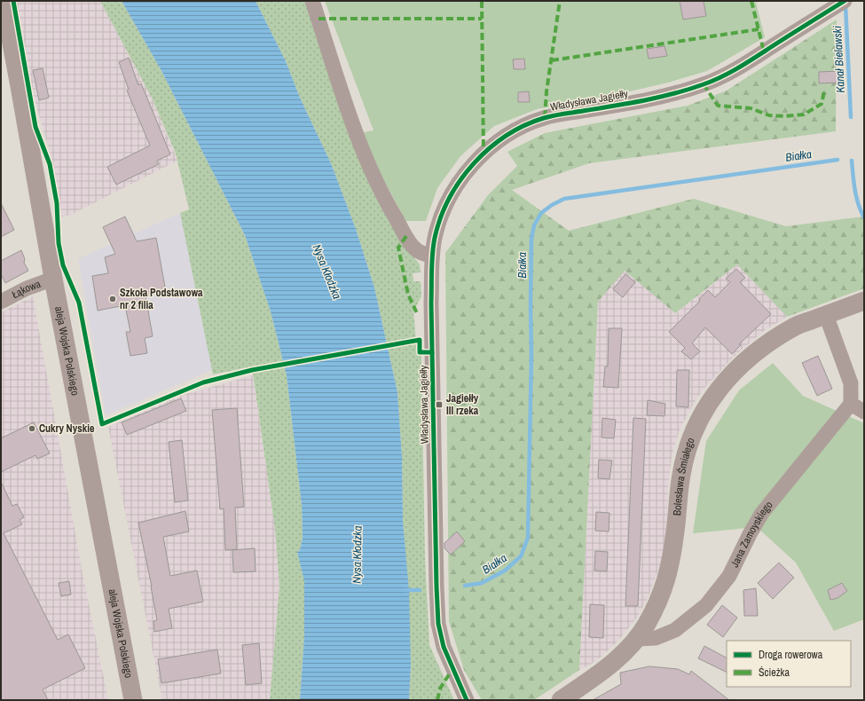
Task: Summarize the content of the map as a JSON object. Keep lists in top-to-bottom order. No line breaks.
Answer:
{"streets":{"street":["Władysława Jagiełły","Łąkowa","aleja Wojska Polskiego","Bolesława Śmiałego","Jana Zamoyskiego"]},"crossings":[["Łąkowa","aleja Wojska Polskiego"],["Bolesława Śmiałego","Jana Zamoyskiego"]],"water":["Kanał Bielawski","Białka","Nysa Kłodzka"],"places":{"other":["Szkoła Podstawowa nr 2 filia","Cukry Nyskie"],"transit":["Jagiełły III rzeka"]},"legend":["Droga rowerowa","Ścieżka"]}
